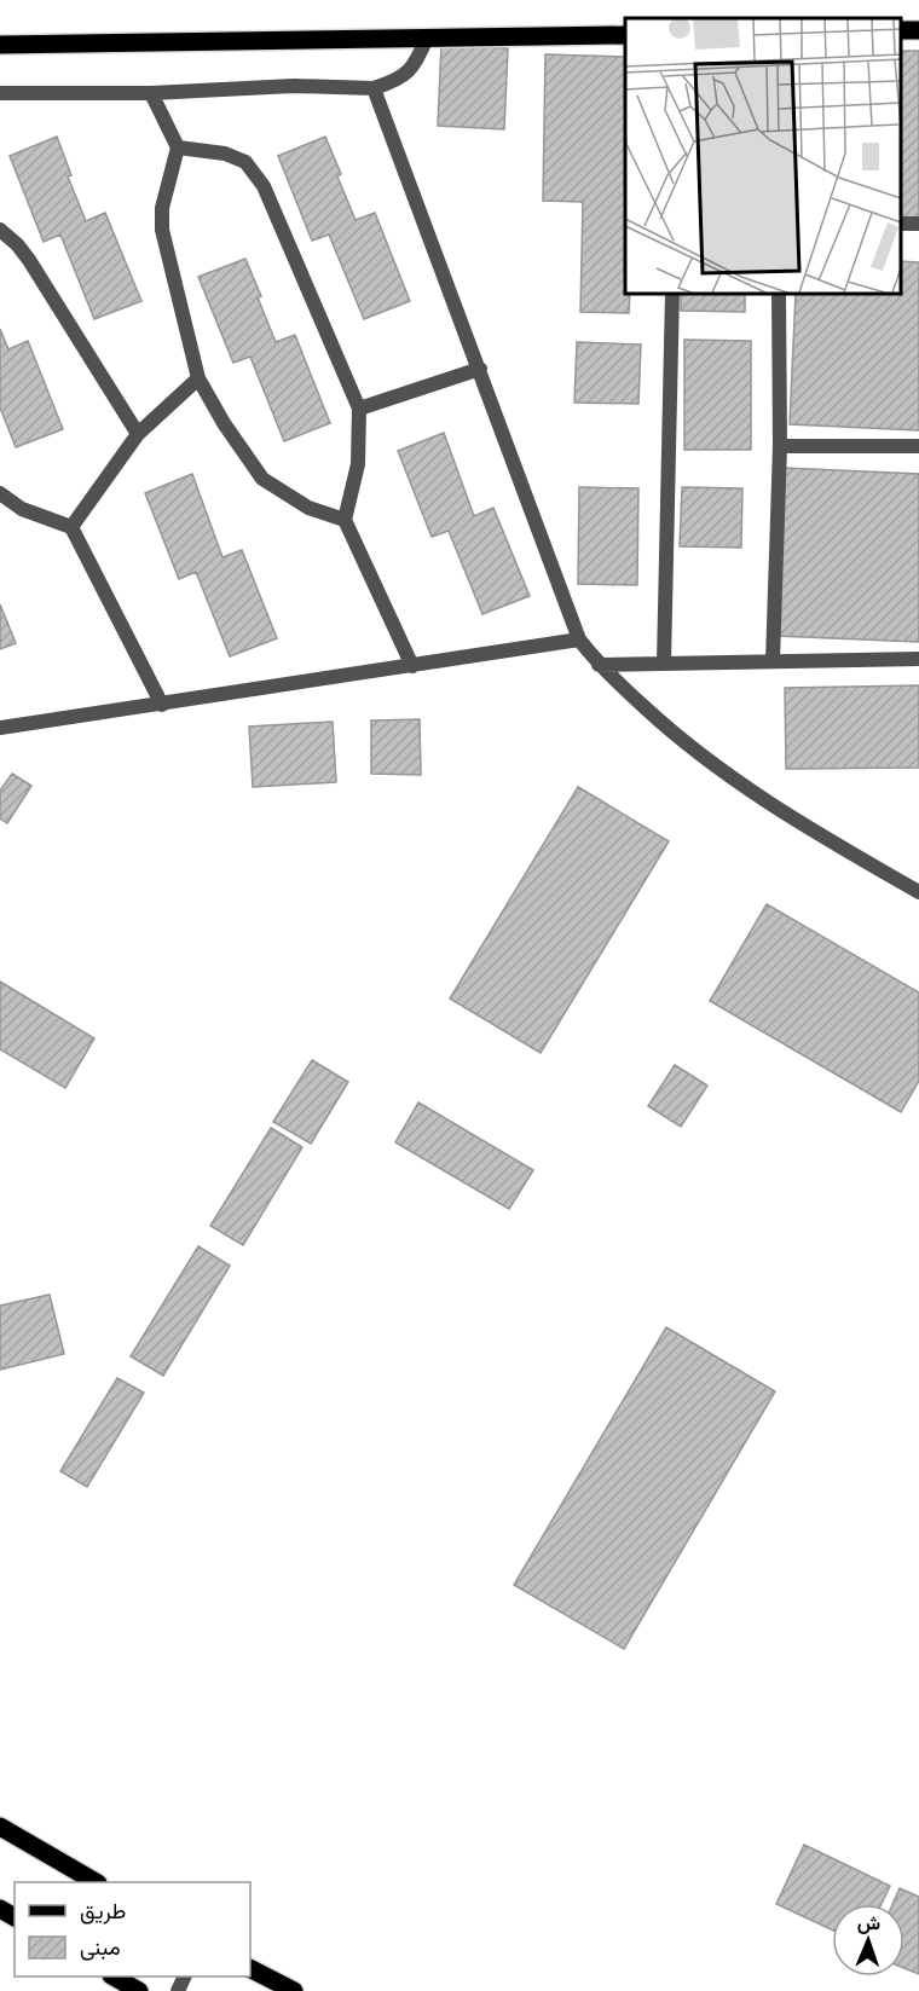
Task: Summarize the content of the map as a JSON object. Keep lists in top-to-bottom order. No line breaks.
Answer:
{"legend":["طريق","مبنى"],"north":"top"}
